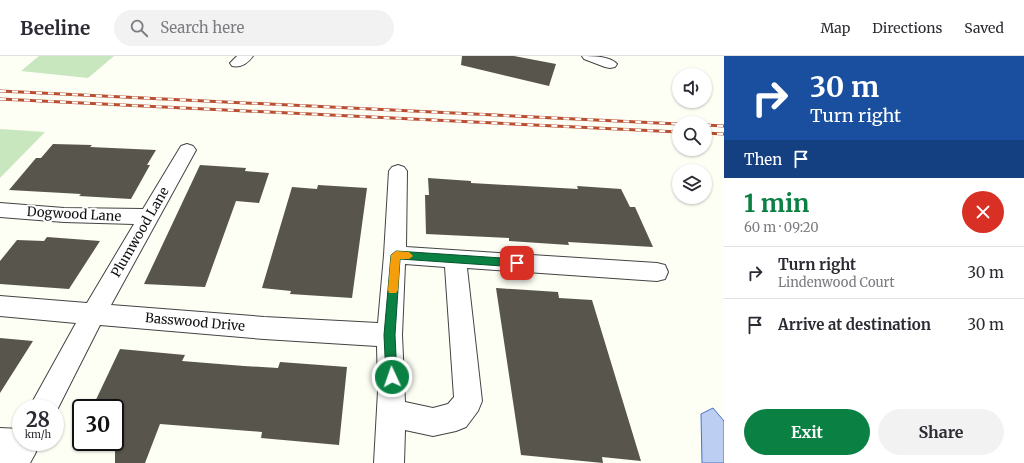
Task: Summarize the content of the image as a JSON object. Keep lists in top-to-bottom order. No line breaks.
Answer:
{"streets":{"street":["Dogwood Lane","Plumwood Lane","Basswood Drive"]},"crossings":[["Dogwood Lane","Plumwood Lane"],["Plumwood Lane","Basswood Drive"]],"page":{"header":"Beeline","search":"Search here","nav":["Map","Directions","Saved"],"turn":["30 m","Turn right"],"then":"Then","heading":["1 min","60 m · 09:20"],"list":[{"name":"Turn right","note":"Lindenwood Court","value":"30 m"},{"name":"Arrive at destination","value":"30 m"}],"speed":"28 km/h","limit":"30","buttons":["Exit","Share"]}}
